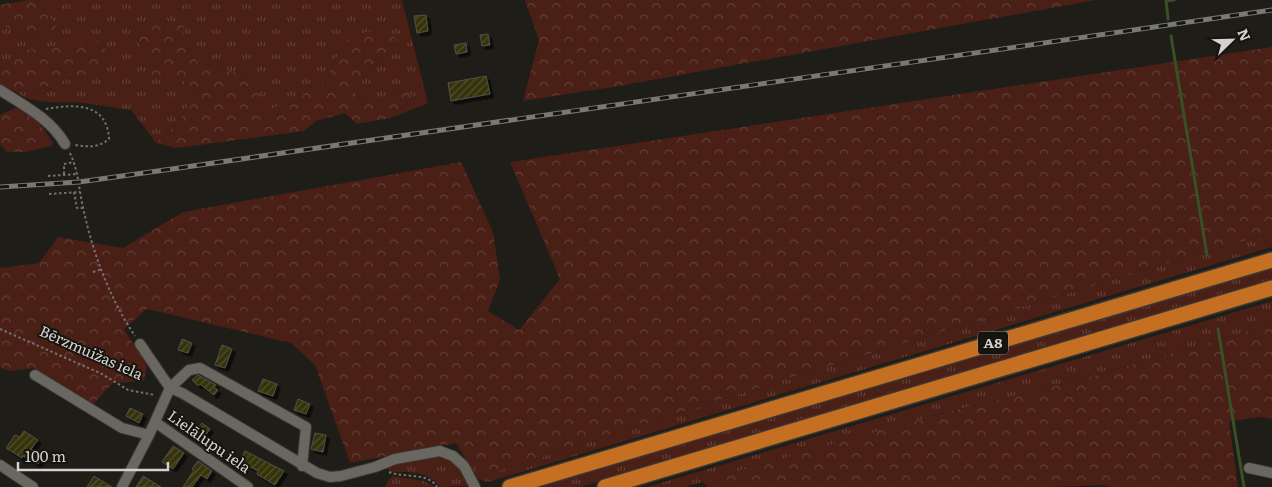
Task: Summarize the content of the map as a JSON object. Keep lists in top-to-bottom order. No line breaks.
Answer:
{"streets":{"highway":["A8"],"street":["Lielālupu iela"],"path":["Bērzmuižas iela"]},"scale_bar":"100 m","north":"top right"}
